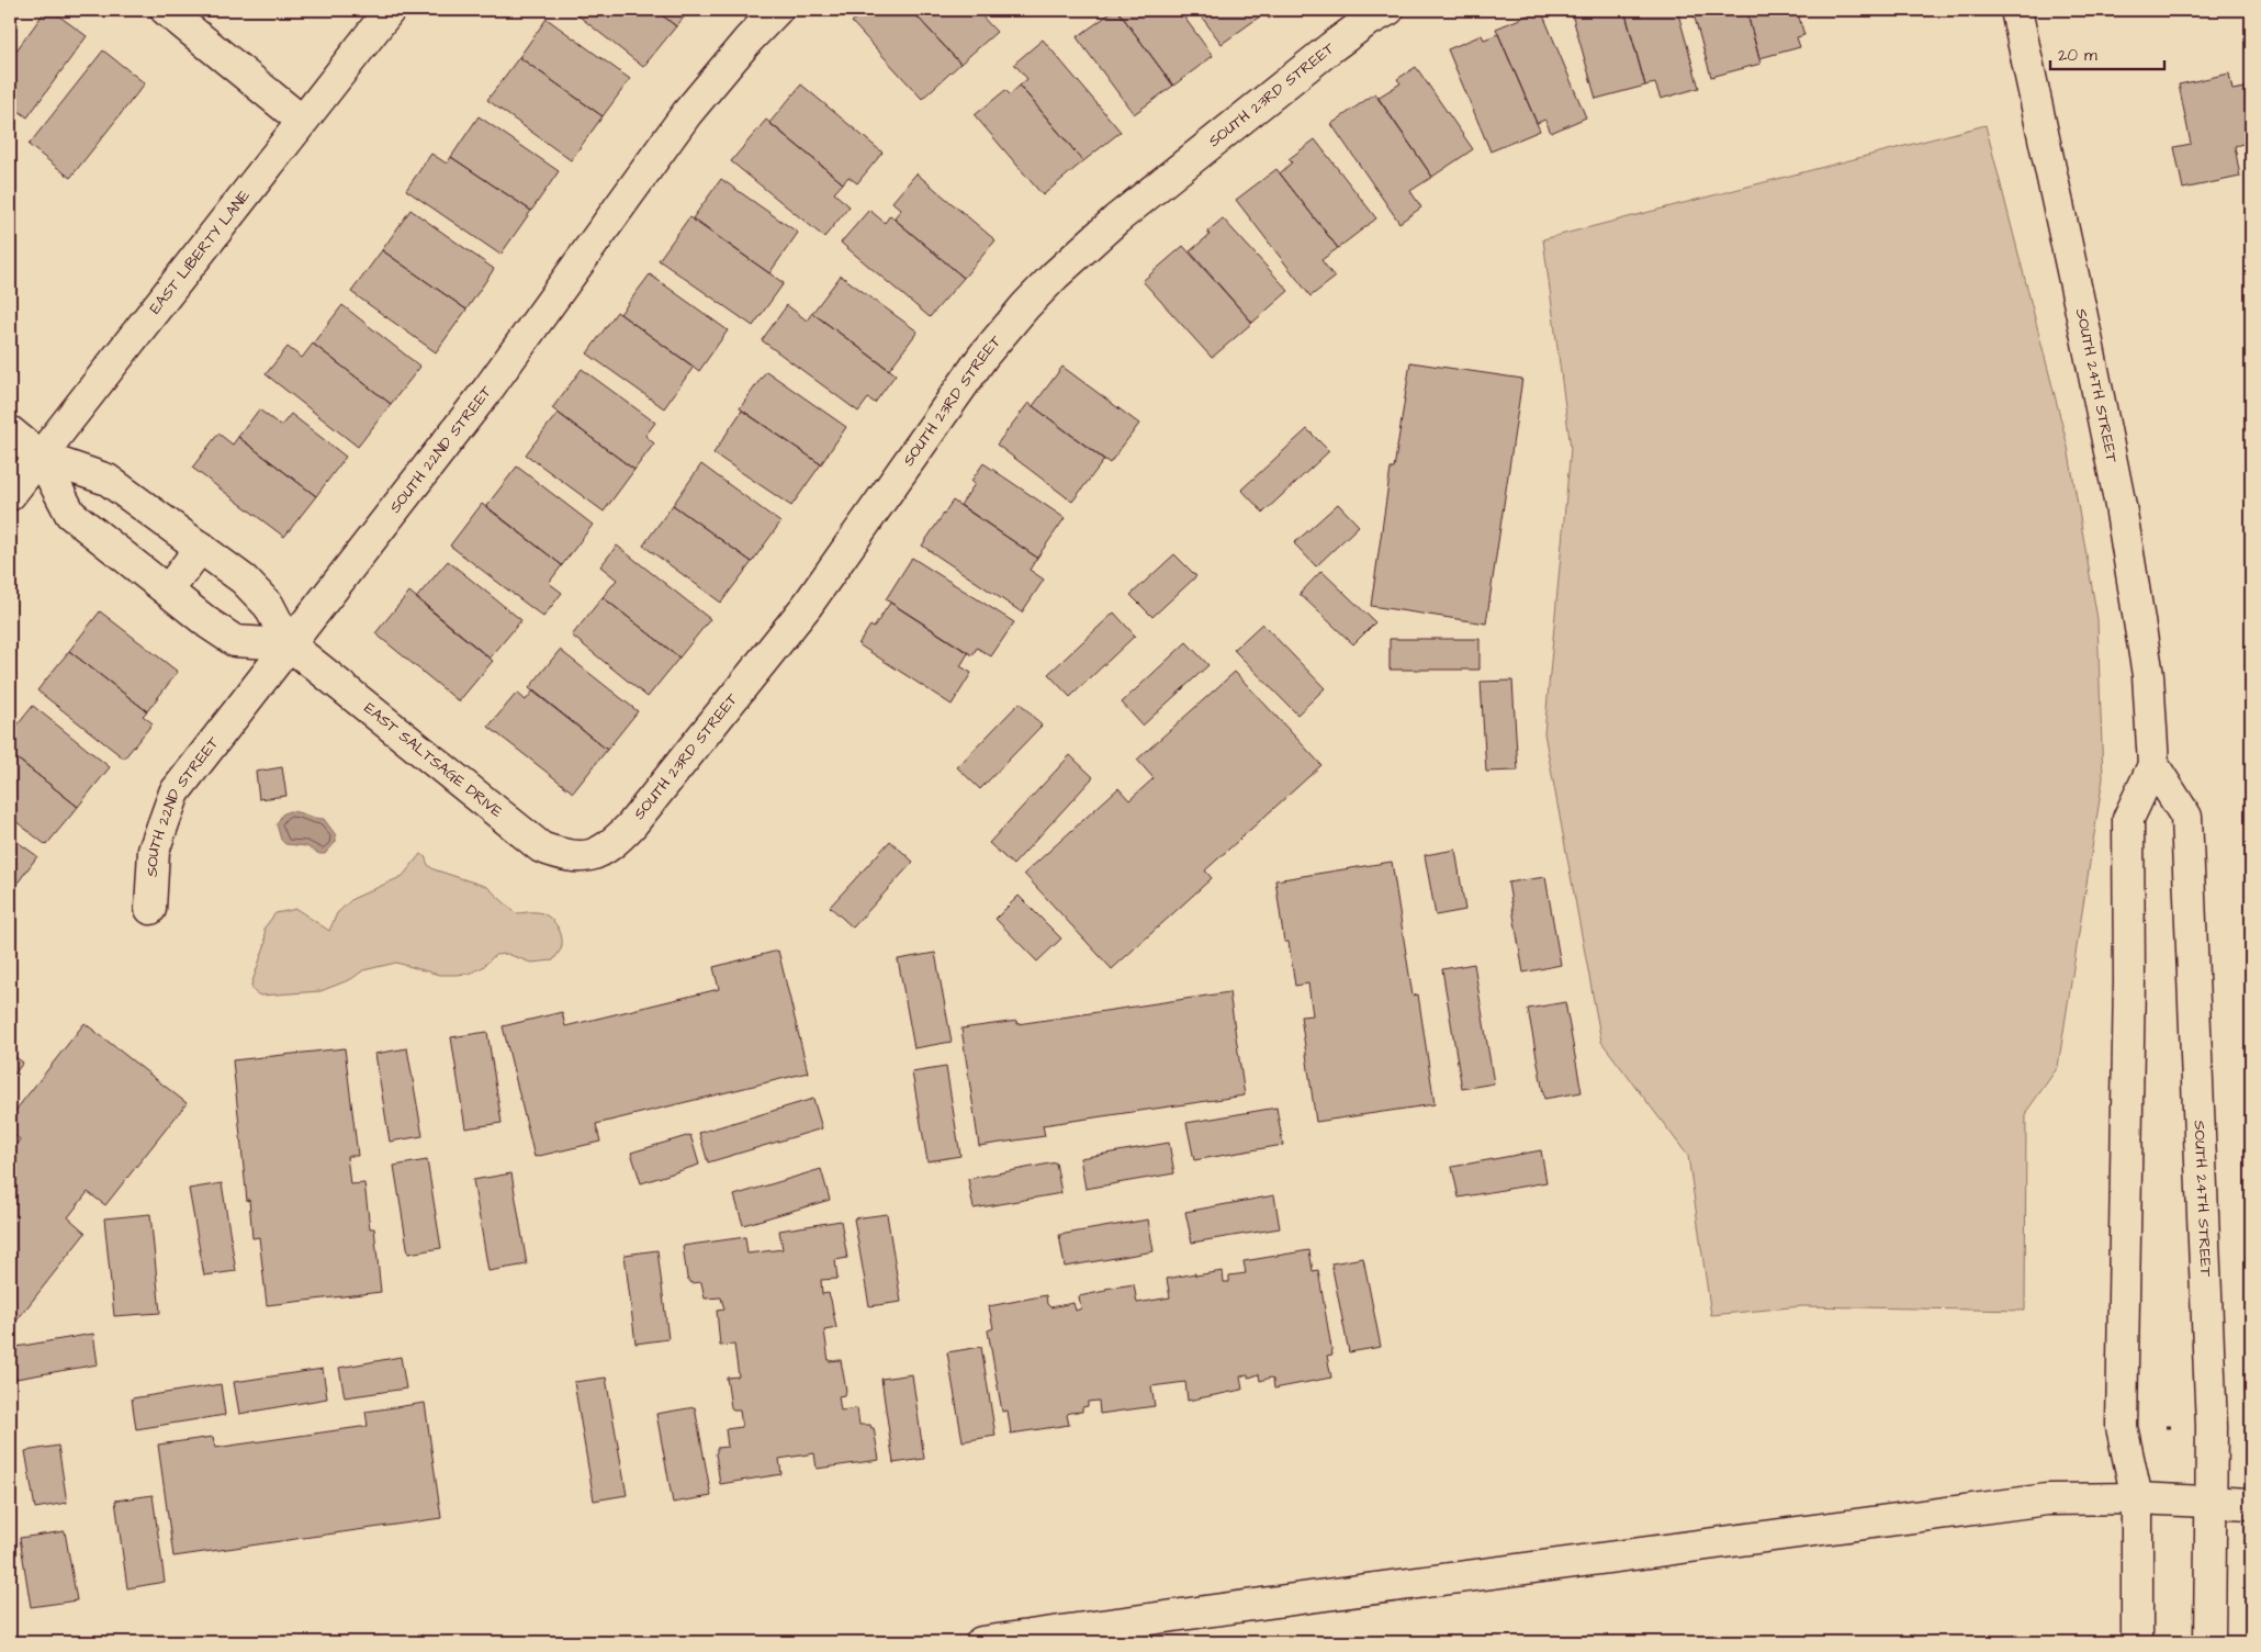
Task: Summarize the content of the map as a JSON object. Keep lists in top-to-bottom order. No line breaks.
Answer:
{"streets":{"main road":["SOUTH 23RD STREET","EAST LIBERTY LANE","SOUTH 24TH STREET","SOUTH 22ND STREET","EAST SALTSAGE DRIVE"]},"crossings":[["SOUTH 23RD STREET","EAST SALTSAGE DRIVE"],["EAST LIBERTY LANE","EAST SALTSAGE DRIVE"],["SOUTH 22ND STREET","EAST SALTSAGE DRIVE"]],"scale_bar":"20 m"}
